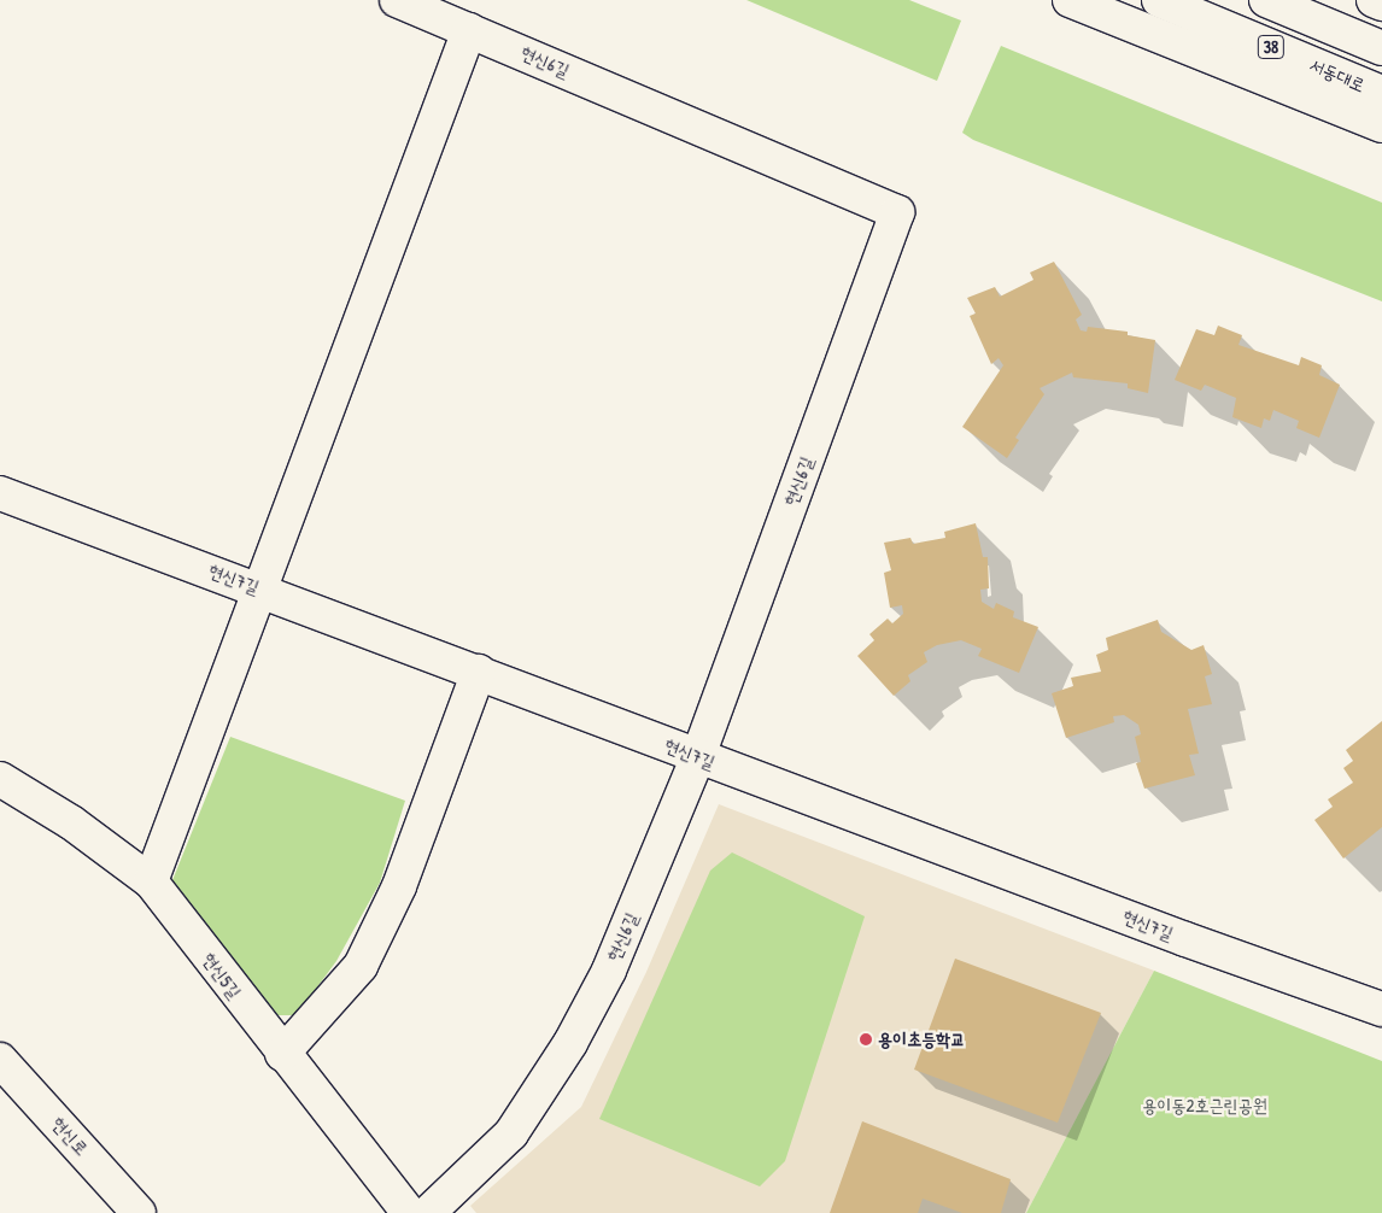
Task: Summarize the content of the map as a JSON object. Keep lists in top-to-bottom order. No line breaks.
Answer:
{"streets":{"street":["38","현신6길","서동대로","현신7길","현신5길","현신로"]},"crossings":[["현신6길","현신7길"]],"parks":["용이동2호근린공원"],"places":["용이초등학교"]}
